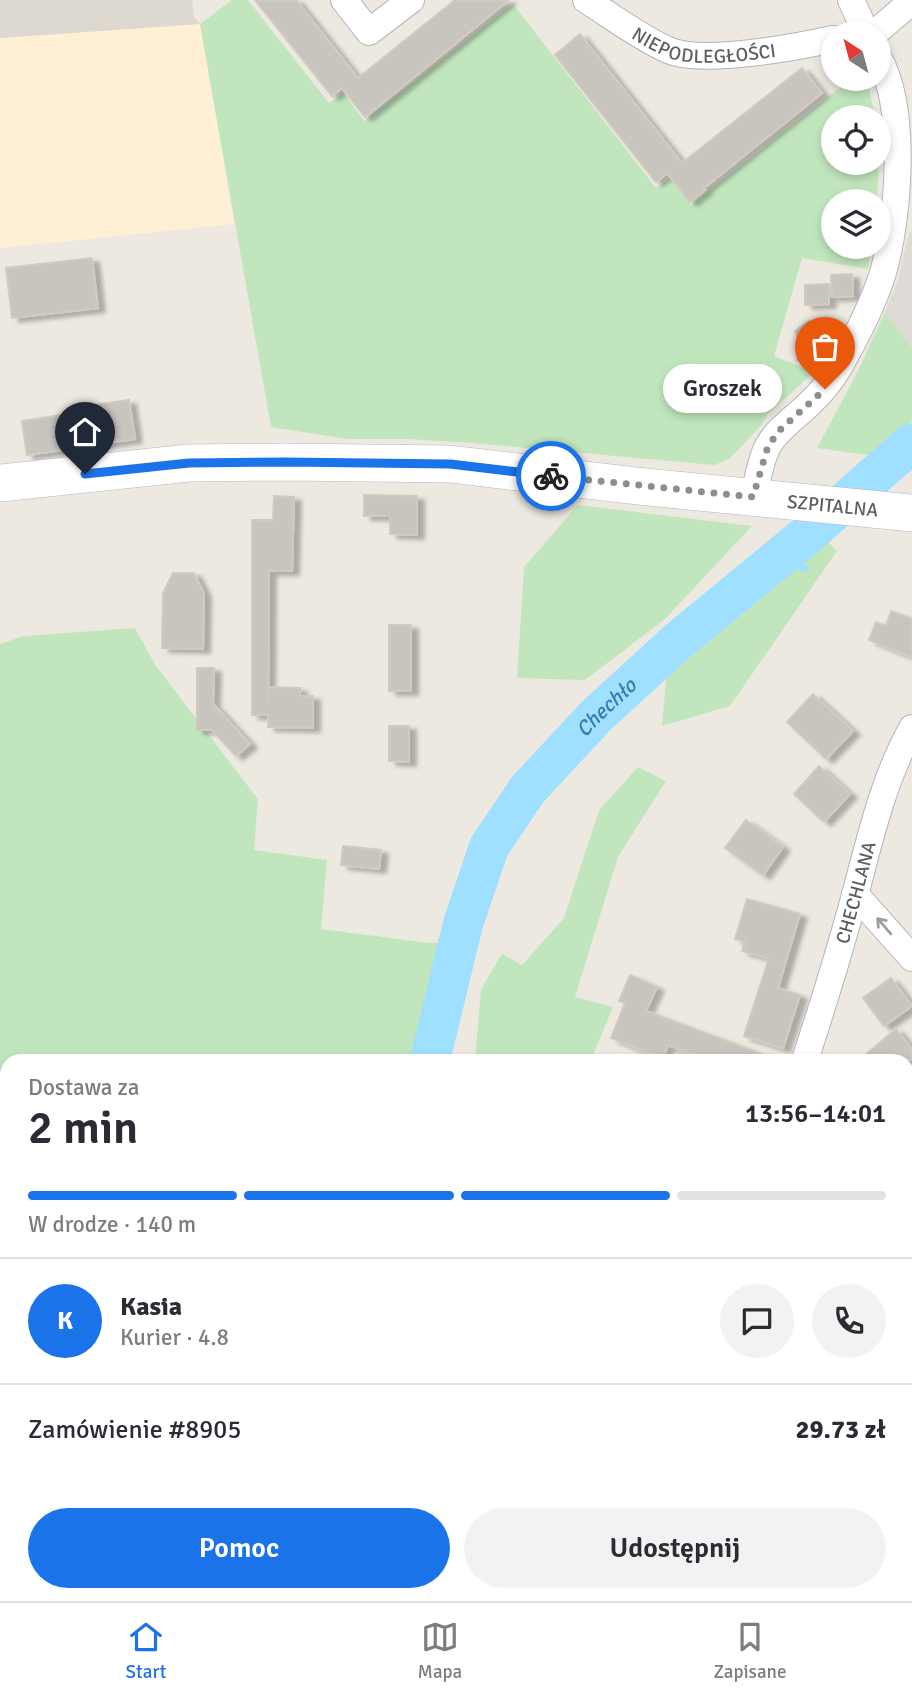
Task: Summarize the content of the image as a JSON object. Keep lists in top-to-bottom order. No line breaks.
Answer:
{"streets":{"street":["NIEPODLEGŁOŚCI","SZPITALNA","CHECHLANA"]},"water":["Chechło"],"places":["Groszek"],"north":"top left","page":{"bubble":"Groszek","heading":["2 min","Dostawa za","13:56–14:01"],"panel":["Kasia","Kurier · 4.8","Zamówienie #8905","29.73 zł"],"bar":"W drodze · 140 m","round":"K","buttons":["Pomoc","Udostępnij"],"tabs":["Start","Mapa","Zapisane"]}}
